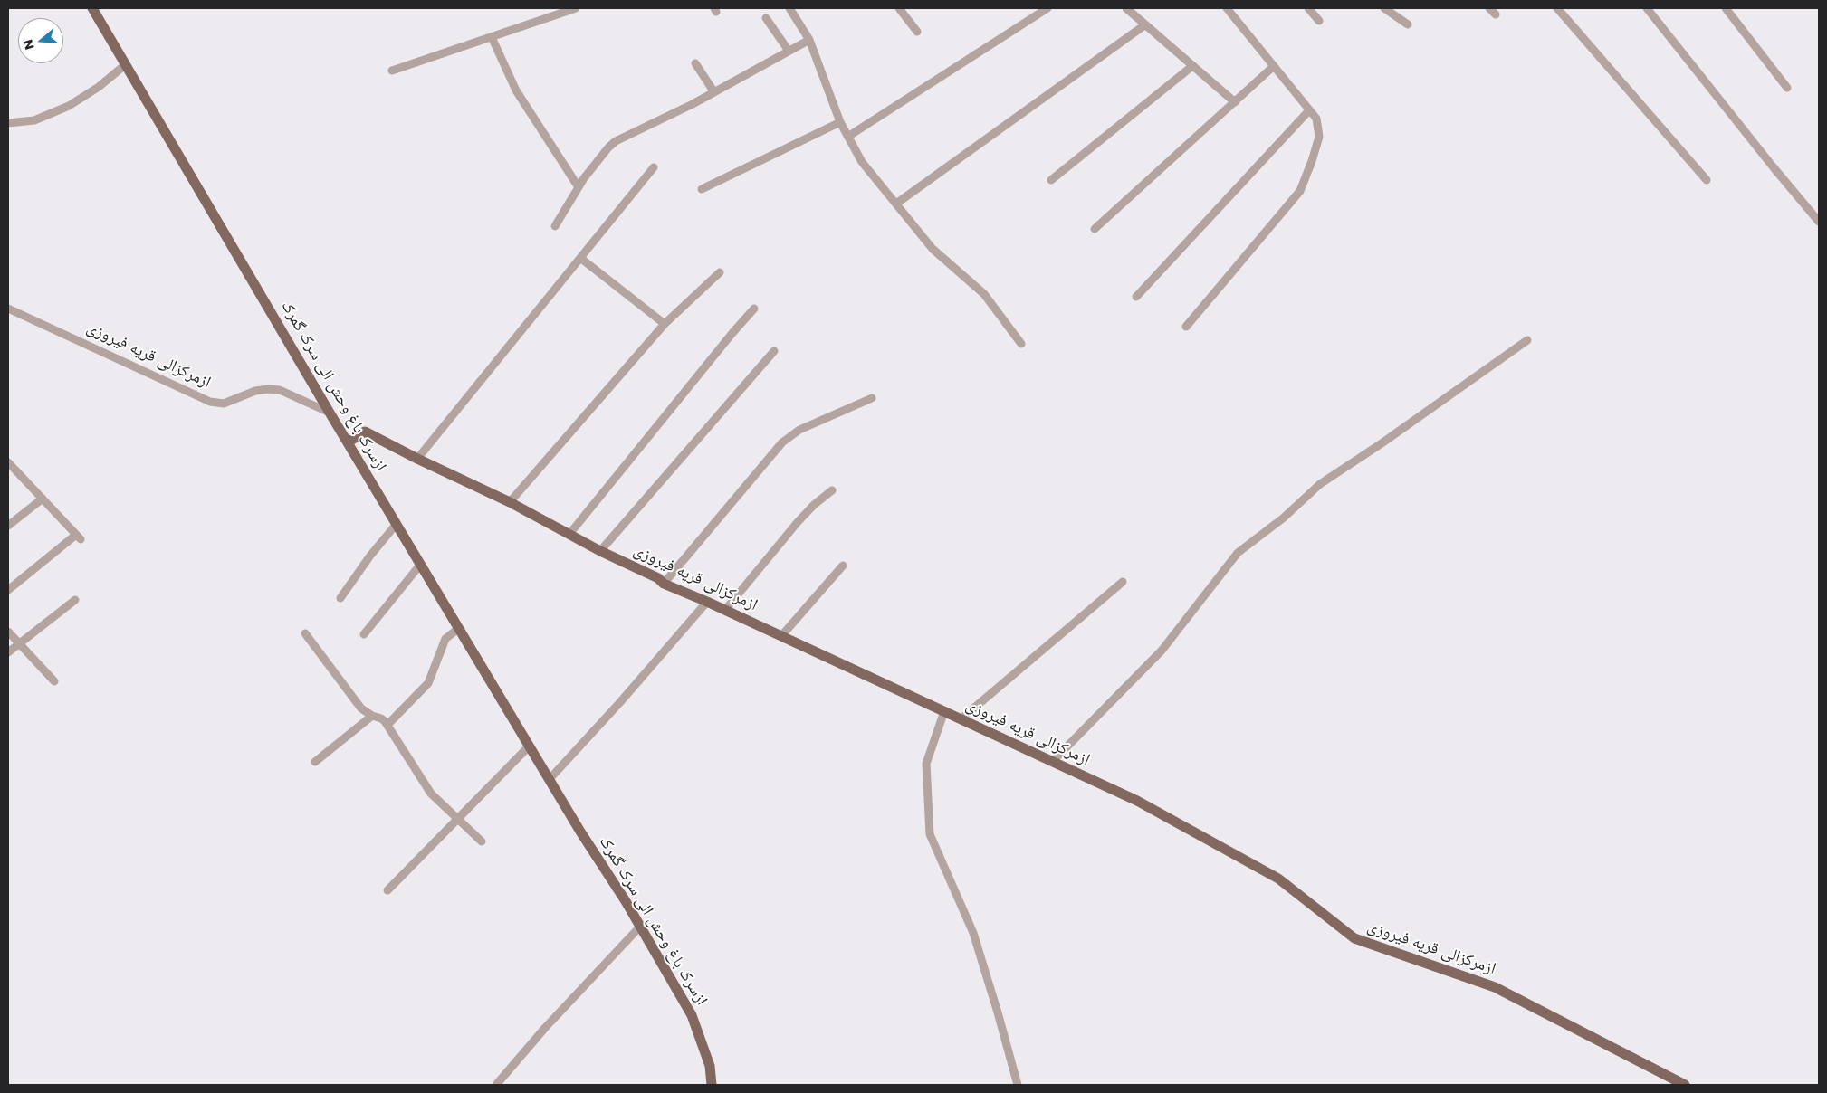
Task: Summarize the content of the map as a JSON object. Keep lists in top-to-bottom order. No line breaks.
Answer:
{"streets":{"main road":["ازمرکزالی قریه فیروزی","ازسرک باغ وحش الی سرک گمرک"]},"crossings":[["ازمرکزالی قریه فیروزی","ازسرک باغ وحش الی سرک گمرک"]],"north":"left"}
